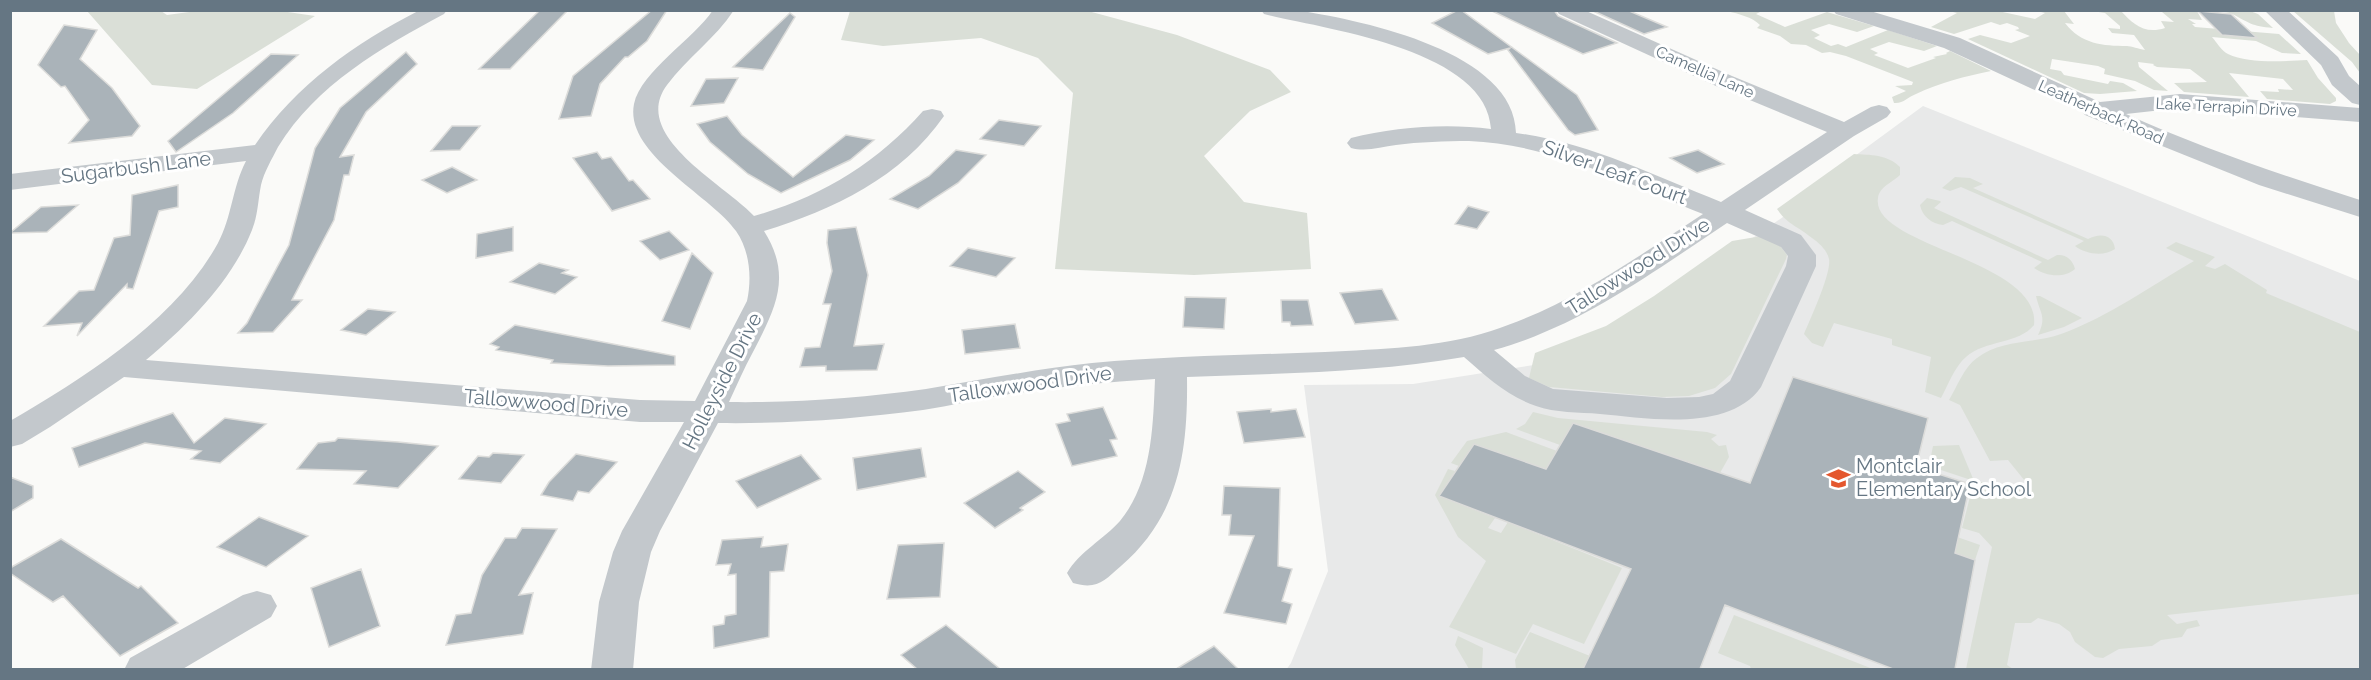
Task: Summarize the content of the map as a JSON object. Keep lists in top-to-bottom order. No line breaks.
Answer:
{"streets":{"street":["Camellia Lane","Lake Terrapin Drive","Leatherback Road","Sugarbush Lane","Silver Leaf Court","Tallowwood Drive","Holleyside Drive"]},"crossings":[["Camellia Lane","Tallowwood Drive"],["Lake Terrapin Drive","Leatherback Road"],["Silver Leaf Court","Tallowwood Drive"],["Tallowwood Drive","Holleyside Drive"]],"places":{"school or university":["Montclair Elementary School"]}}
